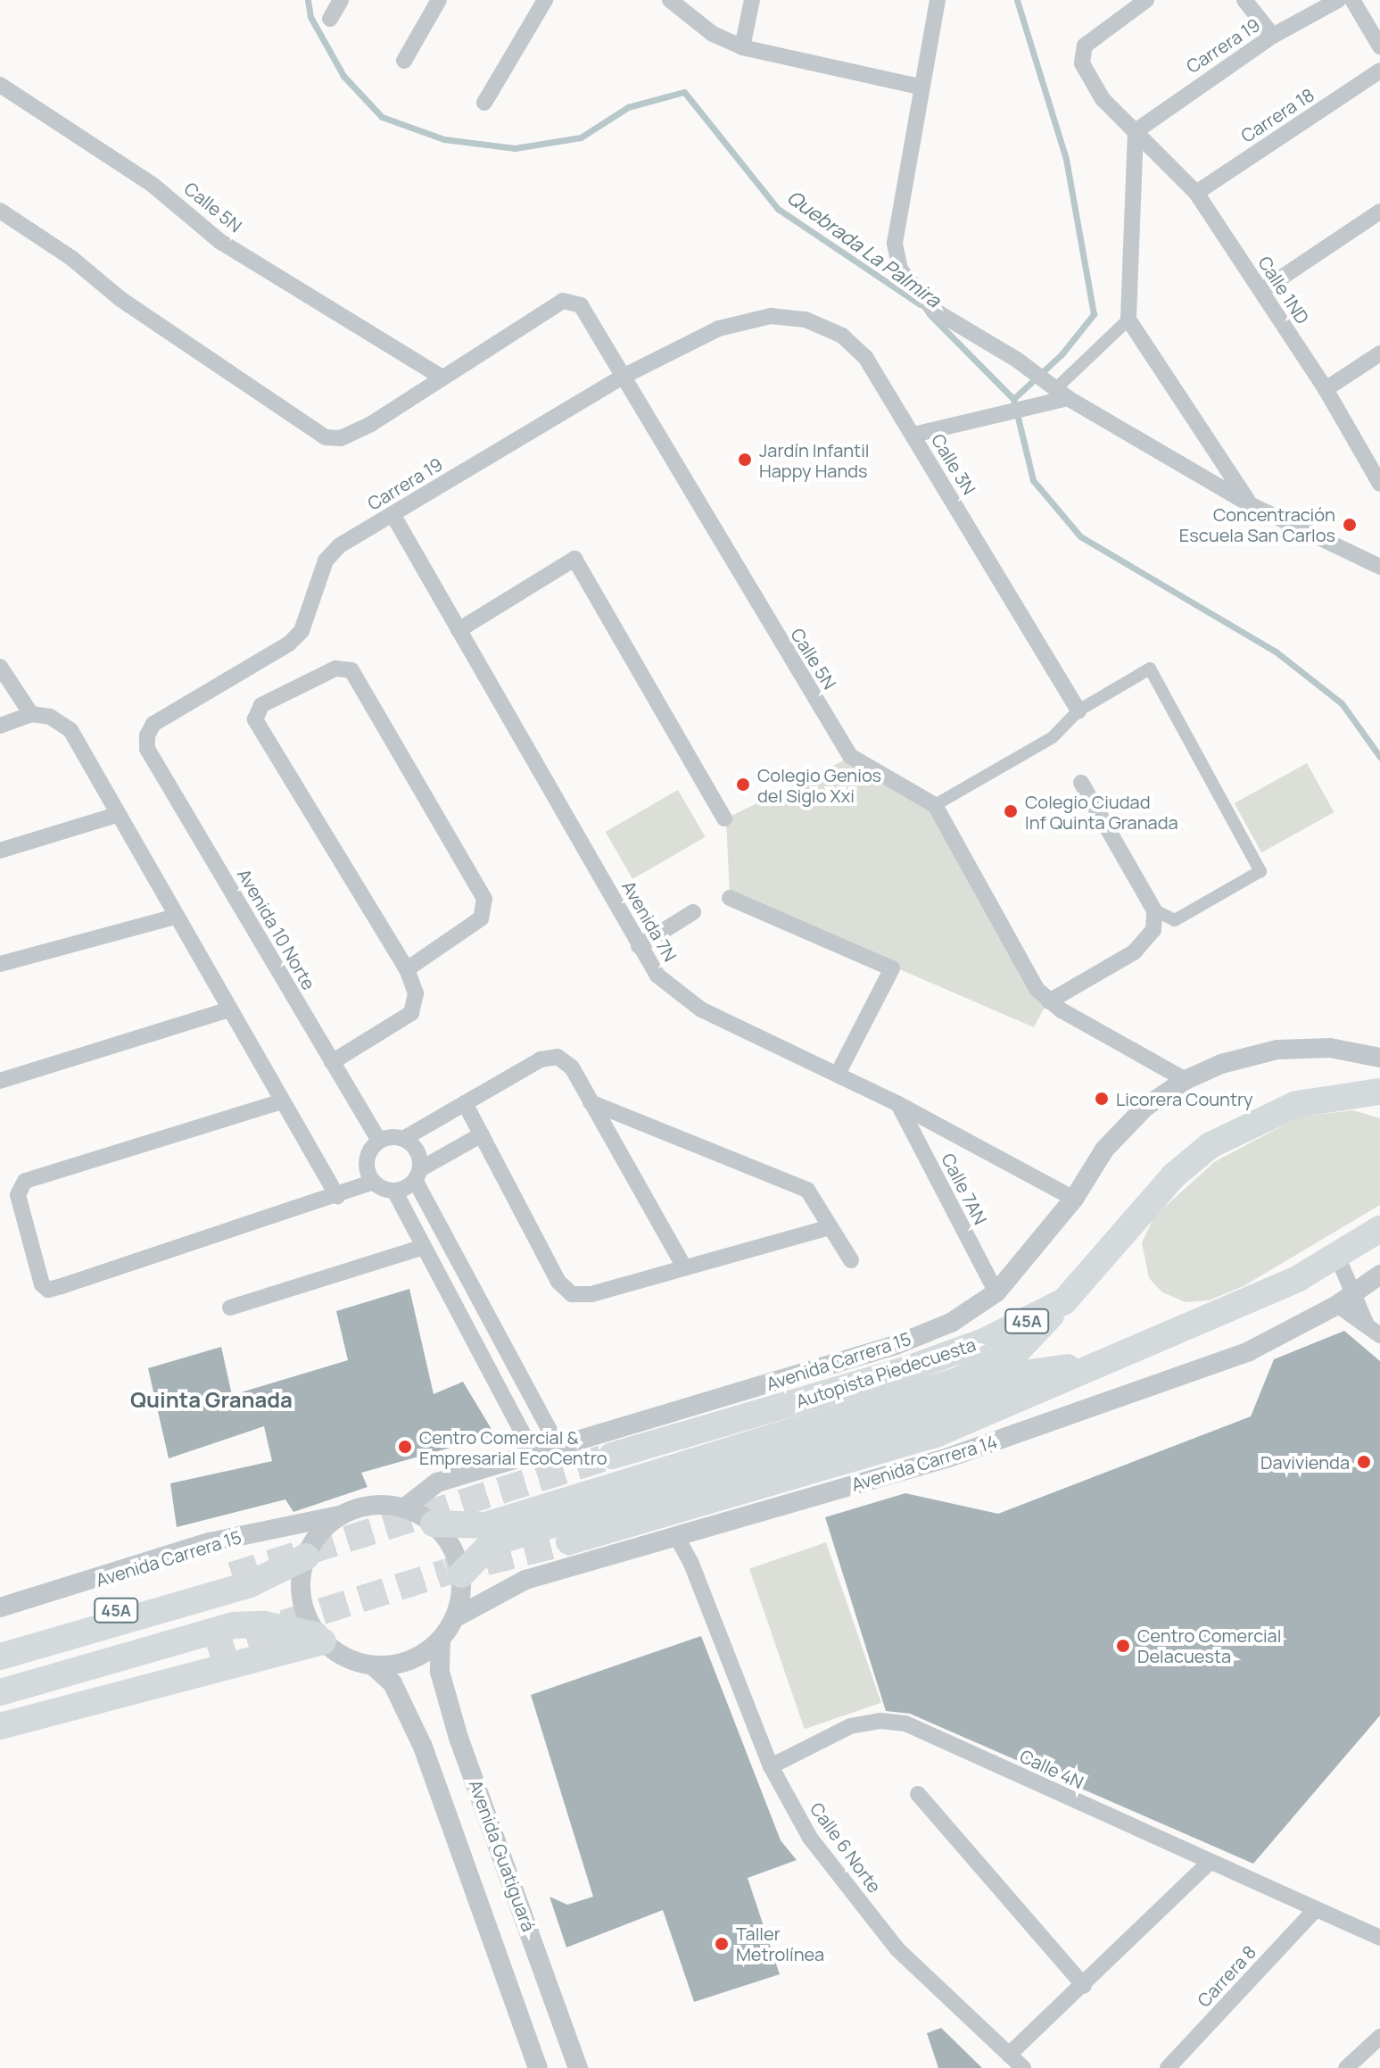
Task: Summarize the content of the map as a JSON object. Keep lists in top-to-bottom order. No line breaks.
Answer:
{"streets":{"highway":["45A","Autopista Piedecuesta"],"street":["Carrera 19","Carrera 18","Calle 5N","Calle 1ND","Calle 3N","Avenida 7N","Avenida 10 Norte","Calle 7AN","Avenida Carrera 15","Avenida Carrera 14","Calle 4N","Calle 6 Norte","Avenida Guatiguará","Carrera 8"]},"crossings":[["Carrera 19","Calle 5N"],["Carrera 19","Calle 1ND"],["Carrera 19","Calle 3N"],["Carrera 19","Avenida 7N"],["Carrera 19","Avenida 10 Norte"],["Carrera 18","Calle 1ND"],["Avenida 7N","Calle 7AN"],["Avenida 7N","Avenida Carrera 15"],["Calle 7AN","Avenida Carrera 15"],["Avenida Carrera 15","Avenida Carrera 14"],["Avenida Carrera 15","Avenida Guatiguará"],["Avenida Carrera 14","Calle 6 Norte"],["Avenida Carrera 14","Avenida Guatiguará"],["Calle 4N","Calle 6 Norte"],["Calle 4N","Carrera 8"]],"districts":["Quinta Granada"],"water":["Quebrada La Palmira"],"places":["Jardín Infantil Happy Hands","Concentración Escuela San Carlos","Colegio Genios del Siglo Xxi","Colegio Ciudad Inf Quinta Granada","Licorera Country","Centro Comercial & Empresarial EcoCentro","Davivienda","Centro Comercial Delacuesta","Taller Metrolínea"]}
